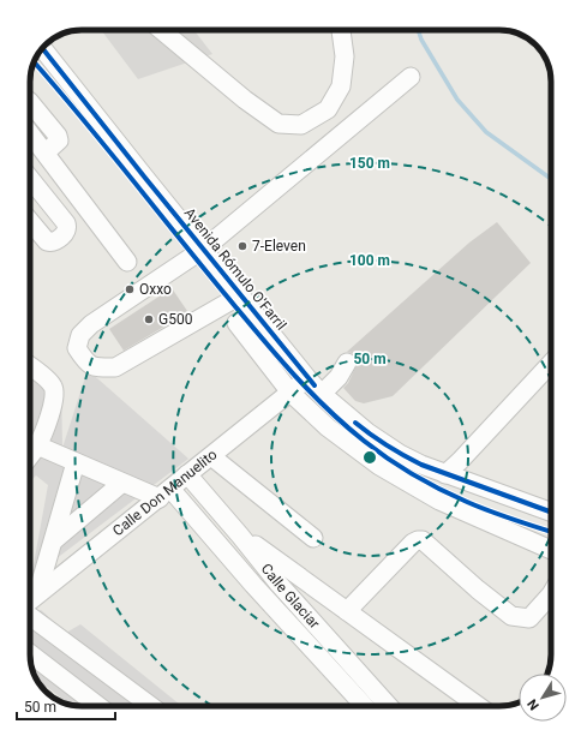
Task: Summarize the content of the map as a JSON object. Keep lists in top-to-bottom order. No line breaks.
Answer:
{"streets":{"street":["Avenida Rómulo O'Farril","Calle Don Manuelito","Calle Glaciar"]},"crossings":[["Avenida Rómulo O'Farril","Calle Don Manuelito"],["Calle Don Manuelito","Calle Glaciar"]],"places":["7-Eleven","Oxxo","G500"],"scale_bar":"50 m","north":"bottom left","rings":["150 m","100 m","50 m"]}
